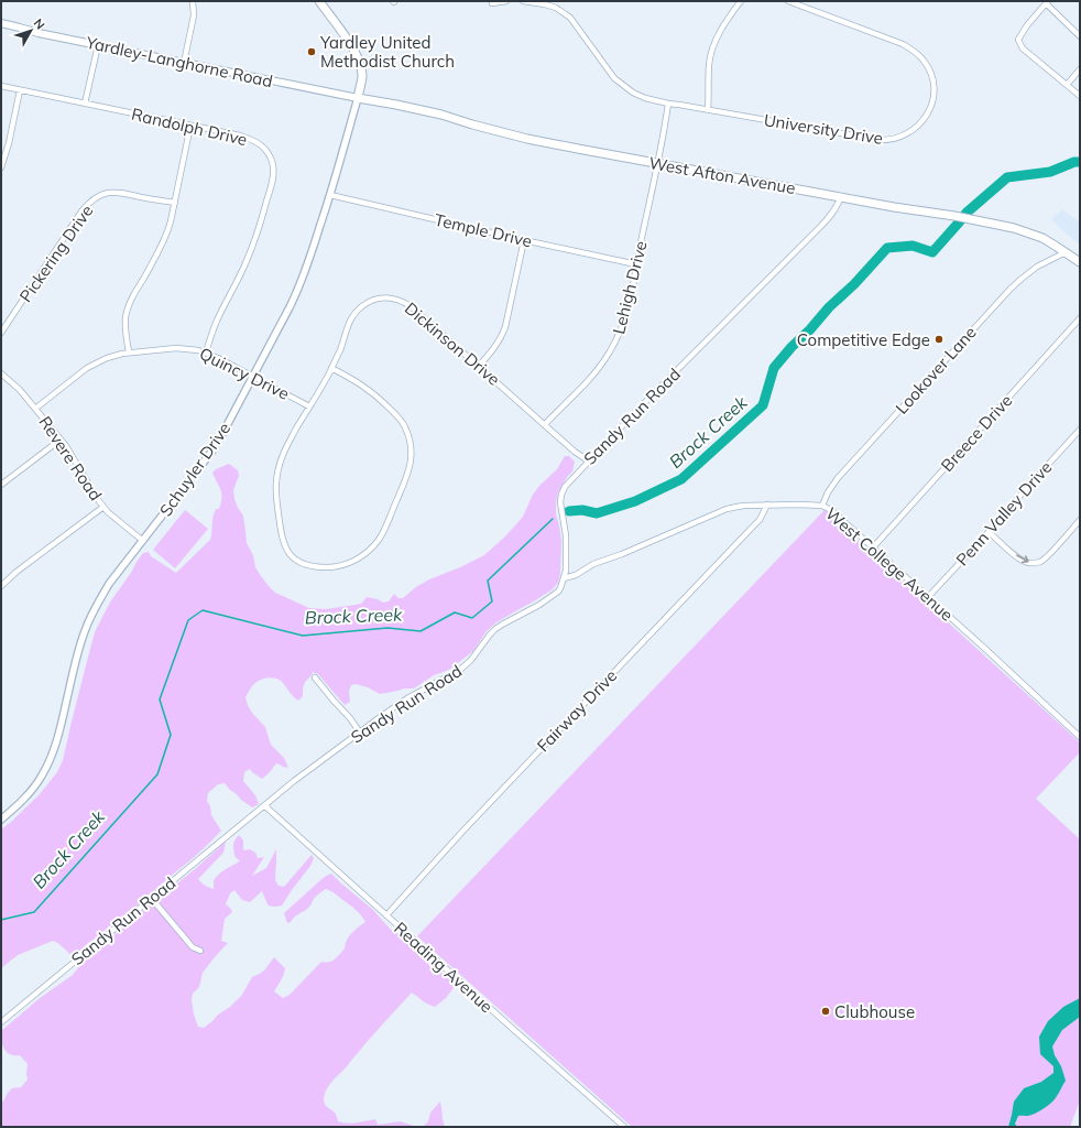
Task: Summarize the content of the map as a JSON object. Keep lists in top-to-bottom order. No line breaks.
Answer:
{"streets":{"main road":["Yardley-Langhorne Road","West Afton Avenue"],"street":["Randolph Drive","University Drive","Temple Drive","Pickering Drive","Lehigh Drive","Dickinson Drive","Lookover Lane","Quincy Drive","Sandy Run Road","Breece Drive","Revere Road","Schuyler Drive","Penn Valley Drive","West College Avenue","Fairway Drive","Reading Avenue"]},"crossings":[["Yardley-Langhorne Road","West Afton Avenue"],["Yardley-Langhorne Road","Schuyler Drive"],["Randolph Drive","Quincy Drive"],["University Drive","Lehigh Drive"],["West Afton Avenue","Lehigh Drive"],["West Afton Avenue","Lookover Lane"],["West Afton Avenue","Sandy Run Road"],["West Afton Avenue","Schuyler Drive"],["Temple Drive","Lehigh Drive"],["Temple Drive","Schuyler Drive"],["Lehigh Drive","Dickinson Drive"],["Dickinson Drive","Quincy Drive"],["Dickinson Drive","Sandy Run Road"],["Lookover Lane","West College Avenue"],["Quincy Drive","Revere Road"],["Quincy Drive","Schuyler Drive"],["Sandy Run Road","West College Avenue"],["Sandy Run Road","Reading Avenue"],["Breece Drive","West College Avenue"],["Revere Road","Schuyler Drive"],["Penn Valley Drive","West College Avenue"],["West College Avenue","Fairway Drive"],["Fairway Drive","Reading Avenue"]],"water":["Brock Creek"],"places":["Yardley United Methodist Church","Competitive Edge","Clubhouse"],"north":"top right"}
